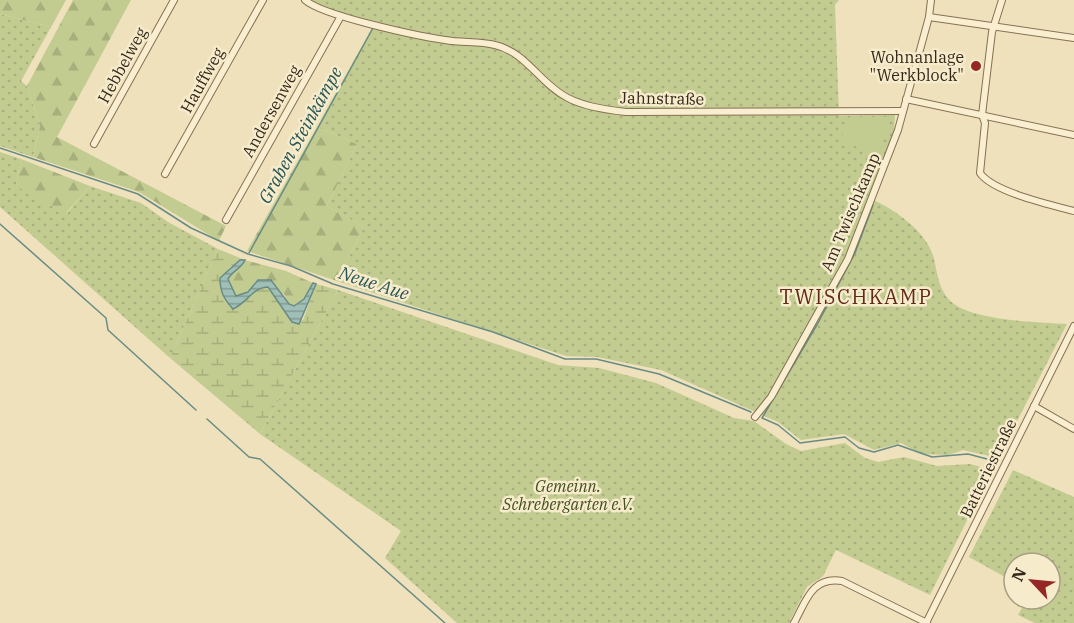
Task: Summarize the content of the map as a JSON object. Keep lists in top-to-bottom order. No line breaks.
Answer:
{"streets":{"street":["Hebbelweg","Hauffweg","Jahnstraße","Andersenweg","Am Twischkamp","Batteriestraße"]},"crossings":[["Jahnstraße","Andersenweg"],["Jahnstraße","Am Twischkamp"]],"districts":["TWISCHKAMP"],"water":["Graben Steinkämpe","Neue Aue"],"parks":["Gemeinn. Schrebergarten e.V."],"places":["Wohnanlage \"Werkblock\""],"north":"top left"}
